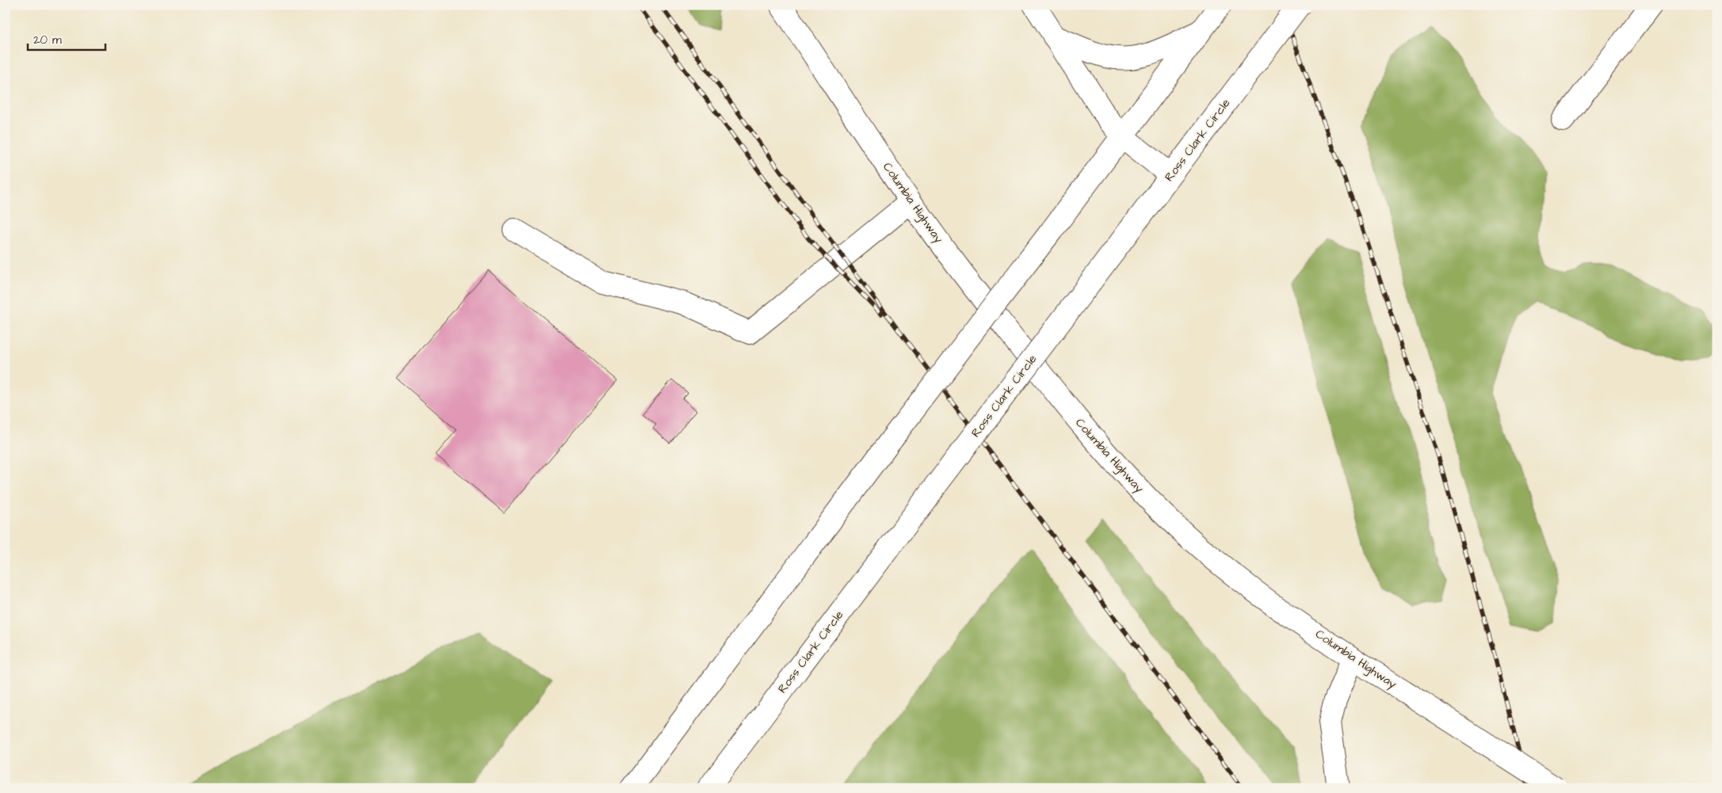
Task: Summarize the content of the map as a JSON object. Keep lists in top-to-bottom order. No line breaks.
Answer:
{"streets":{"main road":["Ross Clark Circle","Columbia Highway"]},"scale_bar":"20 m"}
